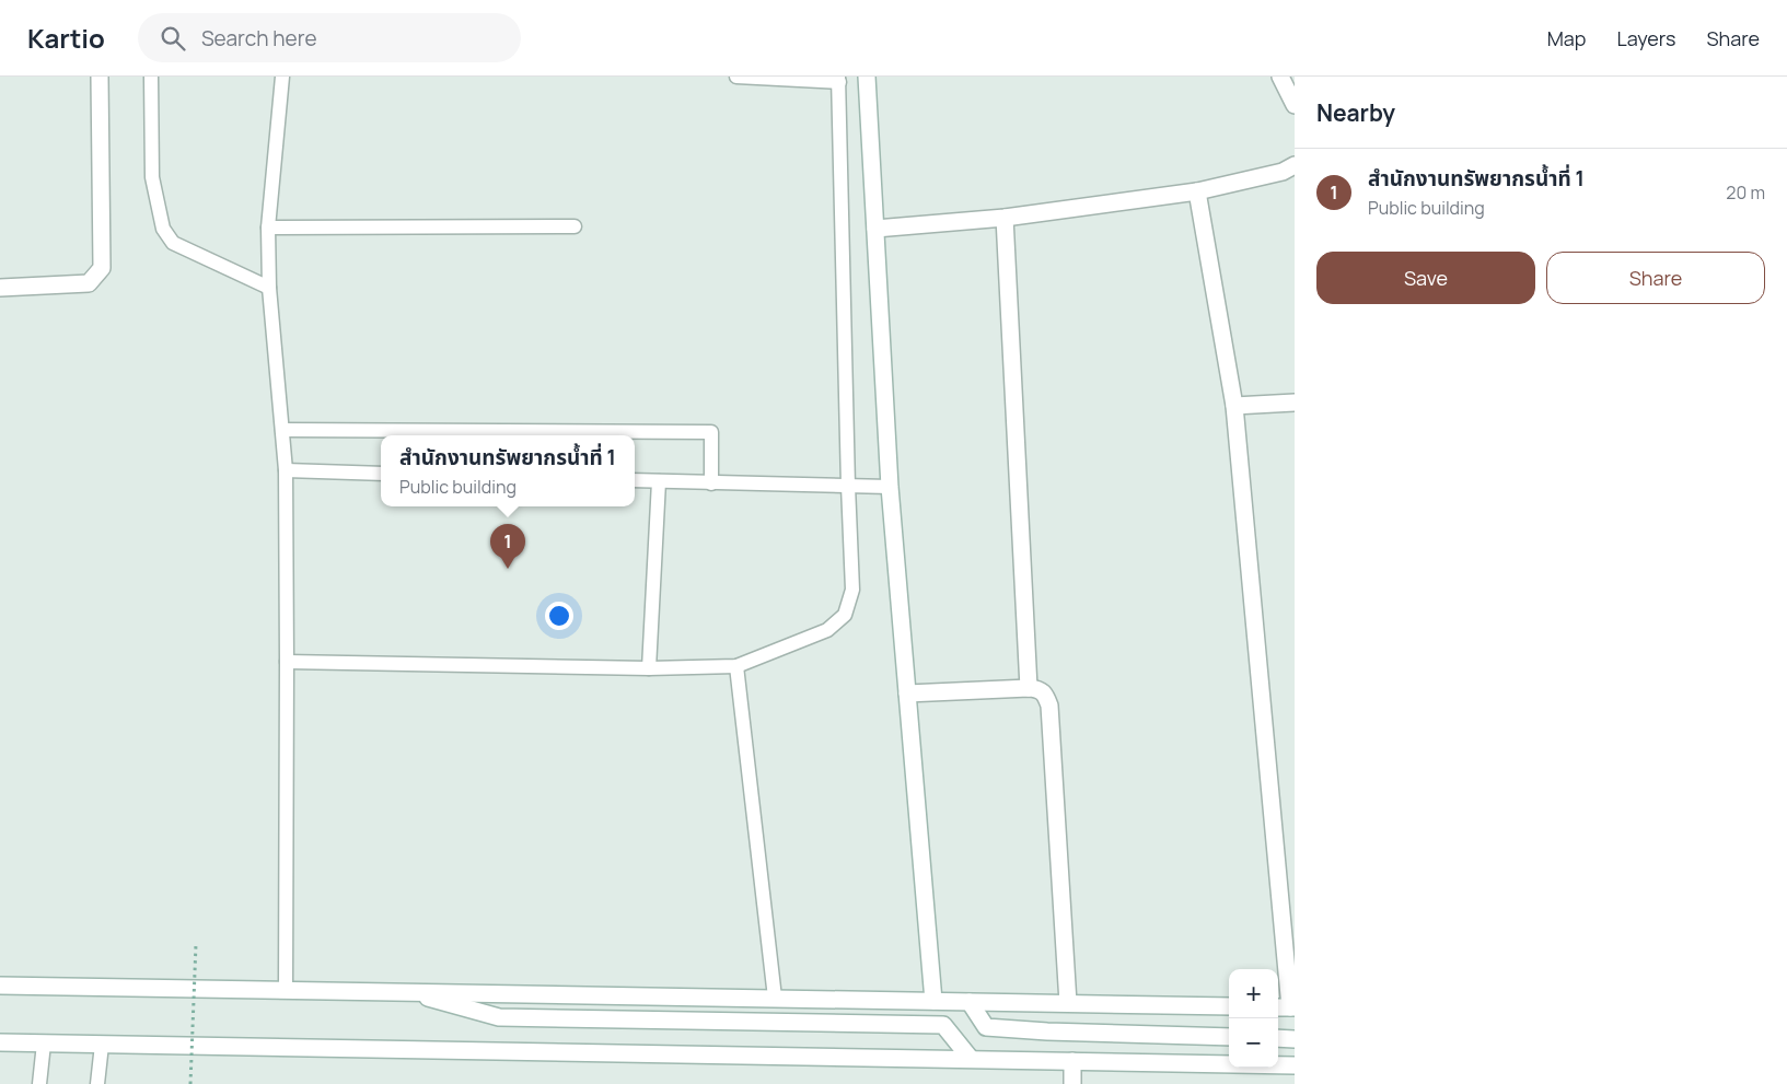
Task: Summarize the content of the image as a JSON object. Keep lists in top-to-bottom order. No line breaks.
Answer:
{"page":{"header":"Kartio","search":"Search here","nav":["Map","Layers","Share"],"heading":"Nearby","list":[{"mark":"1","name":"สำนักงานทรัพยากรน้ำที่ 1","note":"Public building","value":"20 m"}],"buttons":["Save","Share"],"popup":["สำนักงานทรัพยากรน้ำที่ 1","Public building"],"pins":"1","map_buttons":["+","−"]}}
